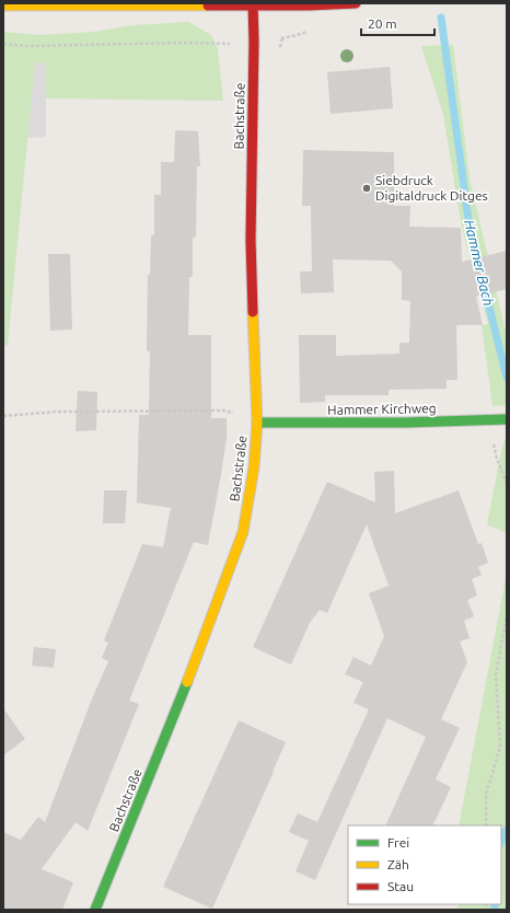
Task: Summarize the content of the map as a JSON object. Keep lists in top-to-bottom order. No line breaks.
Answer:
{"streets":{"street":["Bachstraße","Hammer Kirchweg"]},"crossings":[["Bachstraße","Hammer Kirchweg"]],"water":["Hammer Bach"],"places":["Siebdruck Digitaldruck Ditges"],"legend":["Frei","Zäh","Stau"],"scale_bar":"20 m"}
